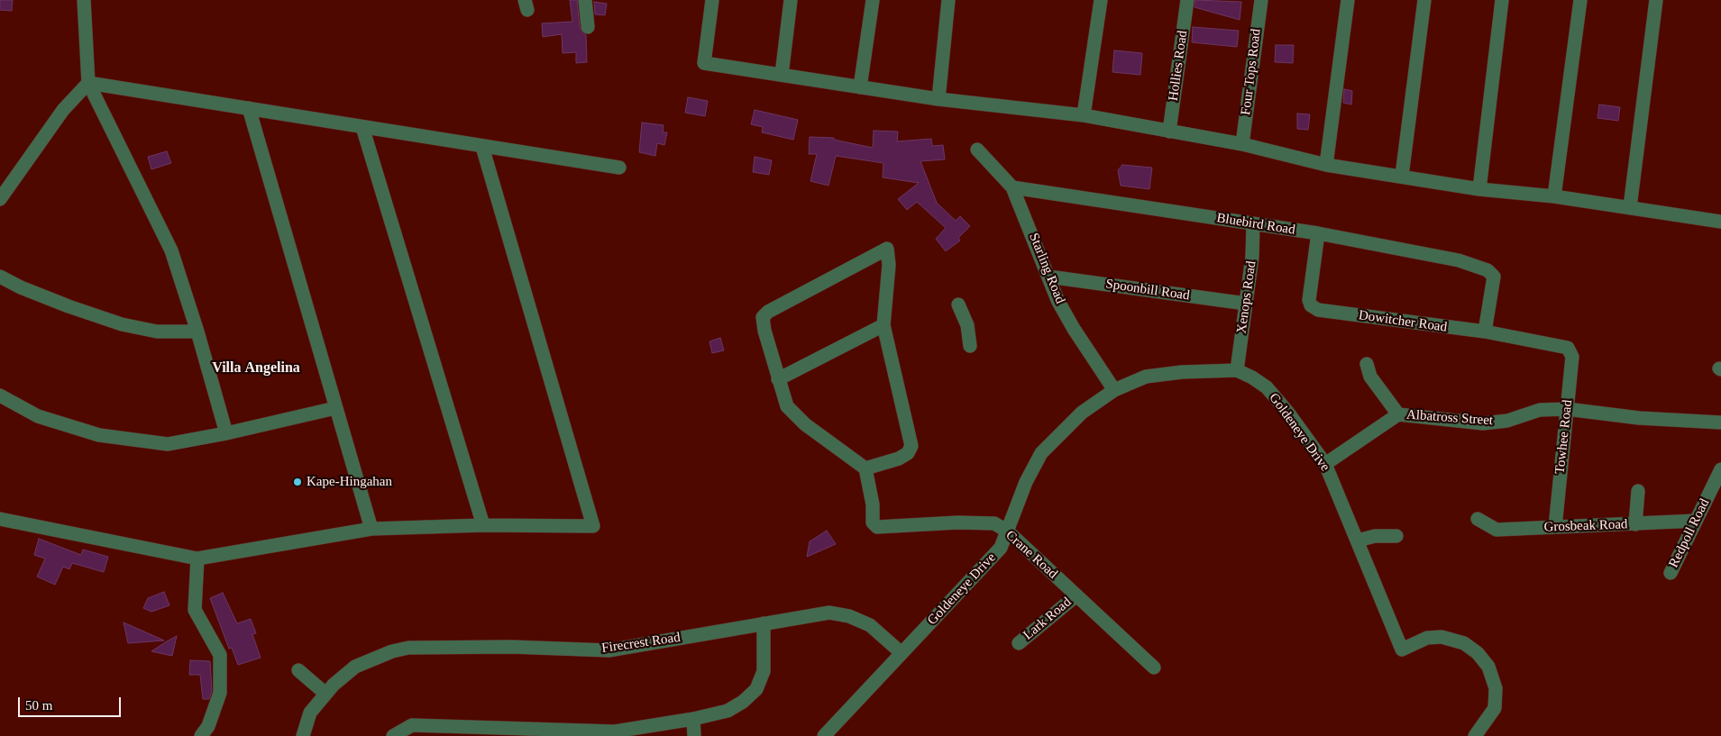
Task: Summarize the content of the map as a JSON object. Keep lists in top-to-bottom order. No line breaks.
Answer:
{"streets":{"street":["Hollies Road","Four Tops Road","Bluebird Road","Starling Road","Spoonbill Road","Xenops Road","Dowitcher Road","Albatross Street","Goldeneye Drive","Towhee Road","Grosbeak Road","Redpoll Road","Crane Road","Lark Road","Firecrest Road"]},"crossings":[["Bluebird Road","Starling Road"],["Bluebird Road","Xenops Road"],["Bluebird Road","Dowitcher Road"],["Starling Road","Spoonbill Road"],["Starling Road","Goldeneye Drive"],["Spoonbill Road","Xenops Road"],["Xenops Road","Goldeneye Drive"],["Dowitcher Road","Towhee Road"],["Albatross Street","Goldeneye Drive"],["Albatross Street","Towhee Road"],["Goldeneye Drive","Crane Road"],["Goldeneye Drive","Firecrest Road"],["Towhee Road","Grosbeak Road"],["Grosbeak Road","Redpoll Road"],["Crane Road","Lark Road"]],"districts":["Villa Angelina"],"places":["Kape-Hingahan"],"scale_bar":"50 m"}
